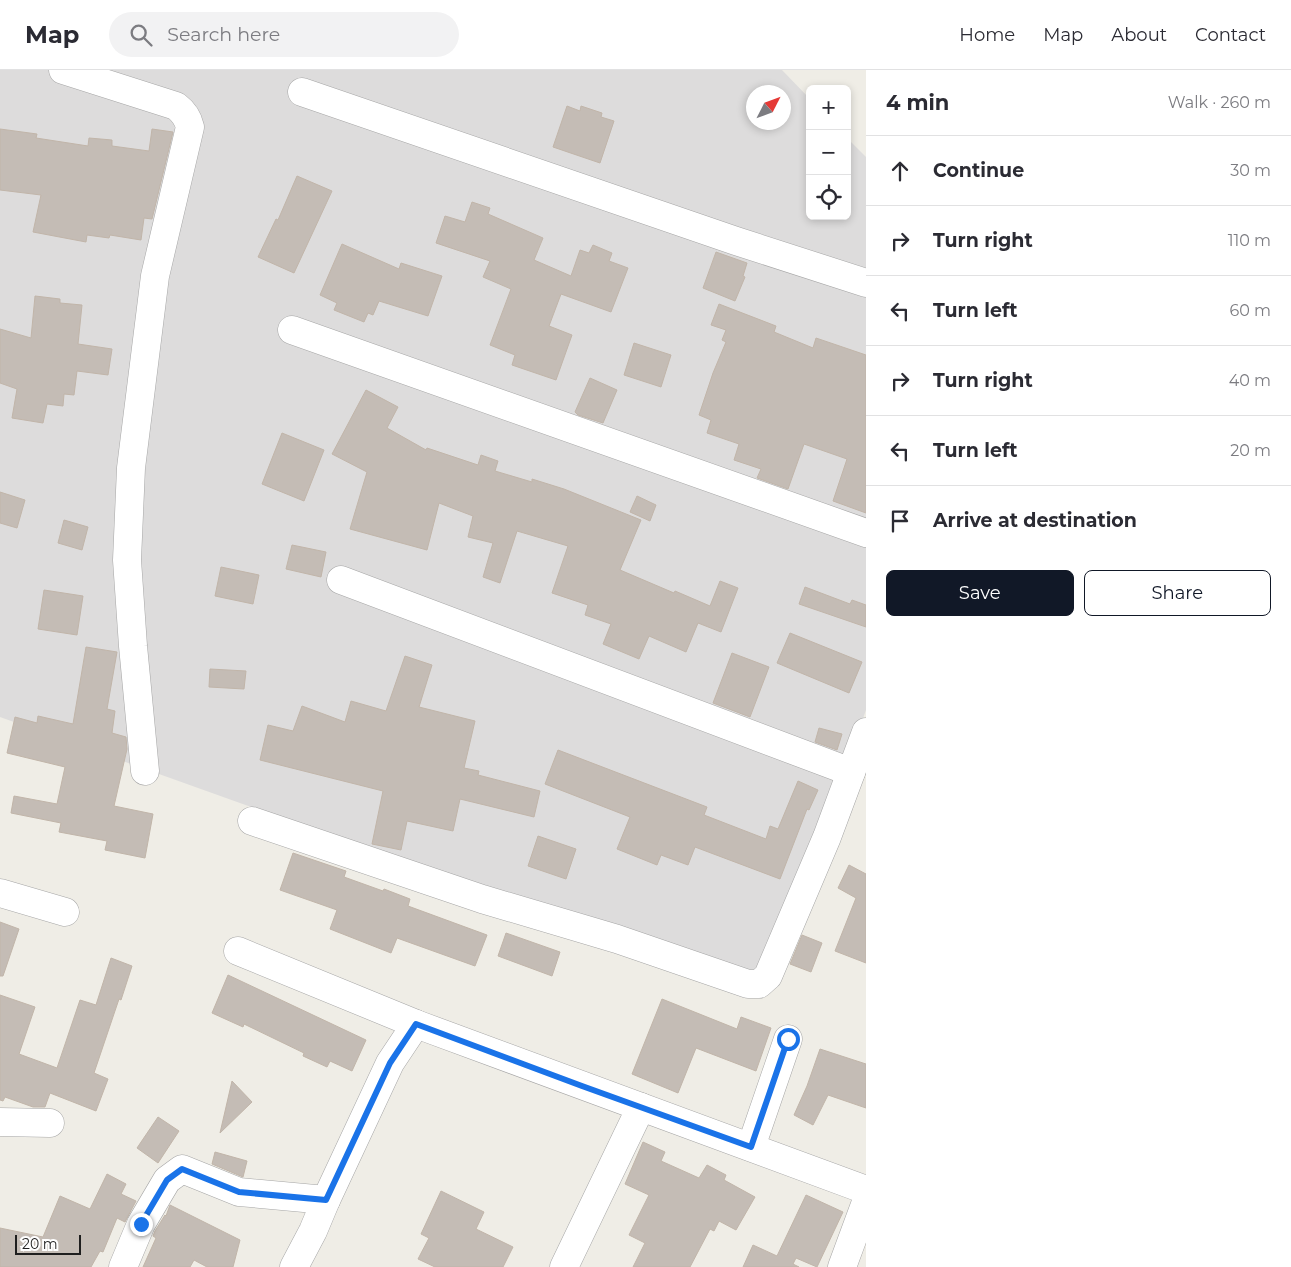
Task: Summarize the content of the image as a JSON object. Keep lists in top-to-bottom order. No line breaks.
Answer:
{"scale_bar":"20 m","north":"top right","page":{"header":"Map","search":"Search here","nav":["Home","Map","About","Contact"],"heading":["4 min","Walk · 260 m"],"map_buttons":["+","−"],"list":[["Continue","30 m"],["Turn right","110 m"],["Turn left","60 m"],["Turn right","40 m"],["Turn left","20 m"],"Arrive at destination"],"buttons":["Save","Share"],"scale":"20 m"}}
